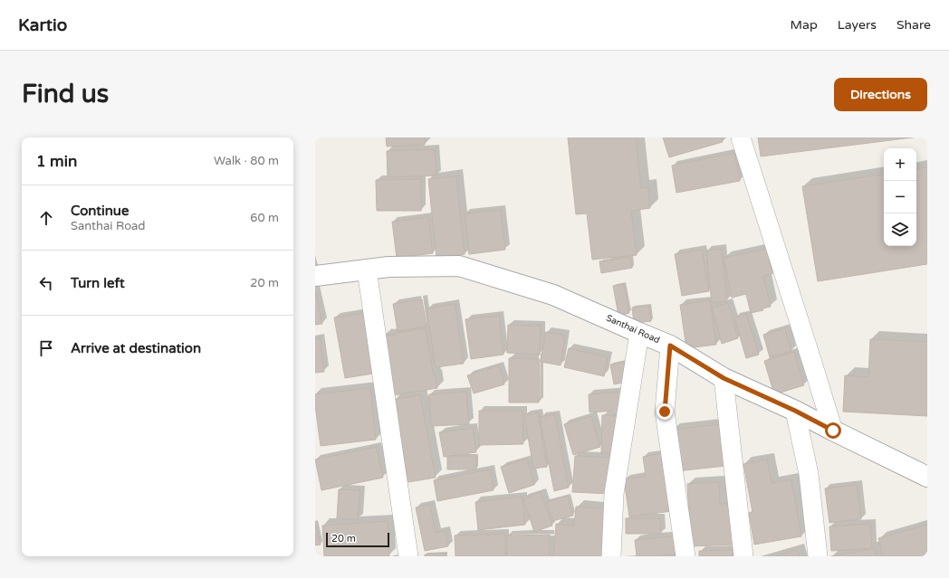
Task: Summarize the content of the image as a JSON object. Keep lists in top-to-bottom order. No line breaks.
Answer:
{"streets":{"street":["Santhai Road"]},"scale_bar":"20 m","page":{"header":"Kartio","nav":["Map","Layers","Share"],"buttons":"Directions","title":"Find us","heading":["1 min","Walk · 80 m"],"map_buttons":["+","−"],"list":[["Continue","Santhai Road","60 m"],["Turn left","20 m"],"Arrive at destination"],"scale":"20 m"}}
